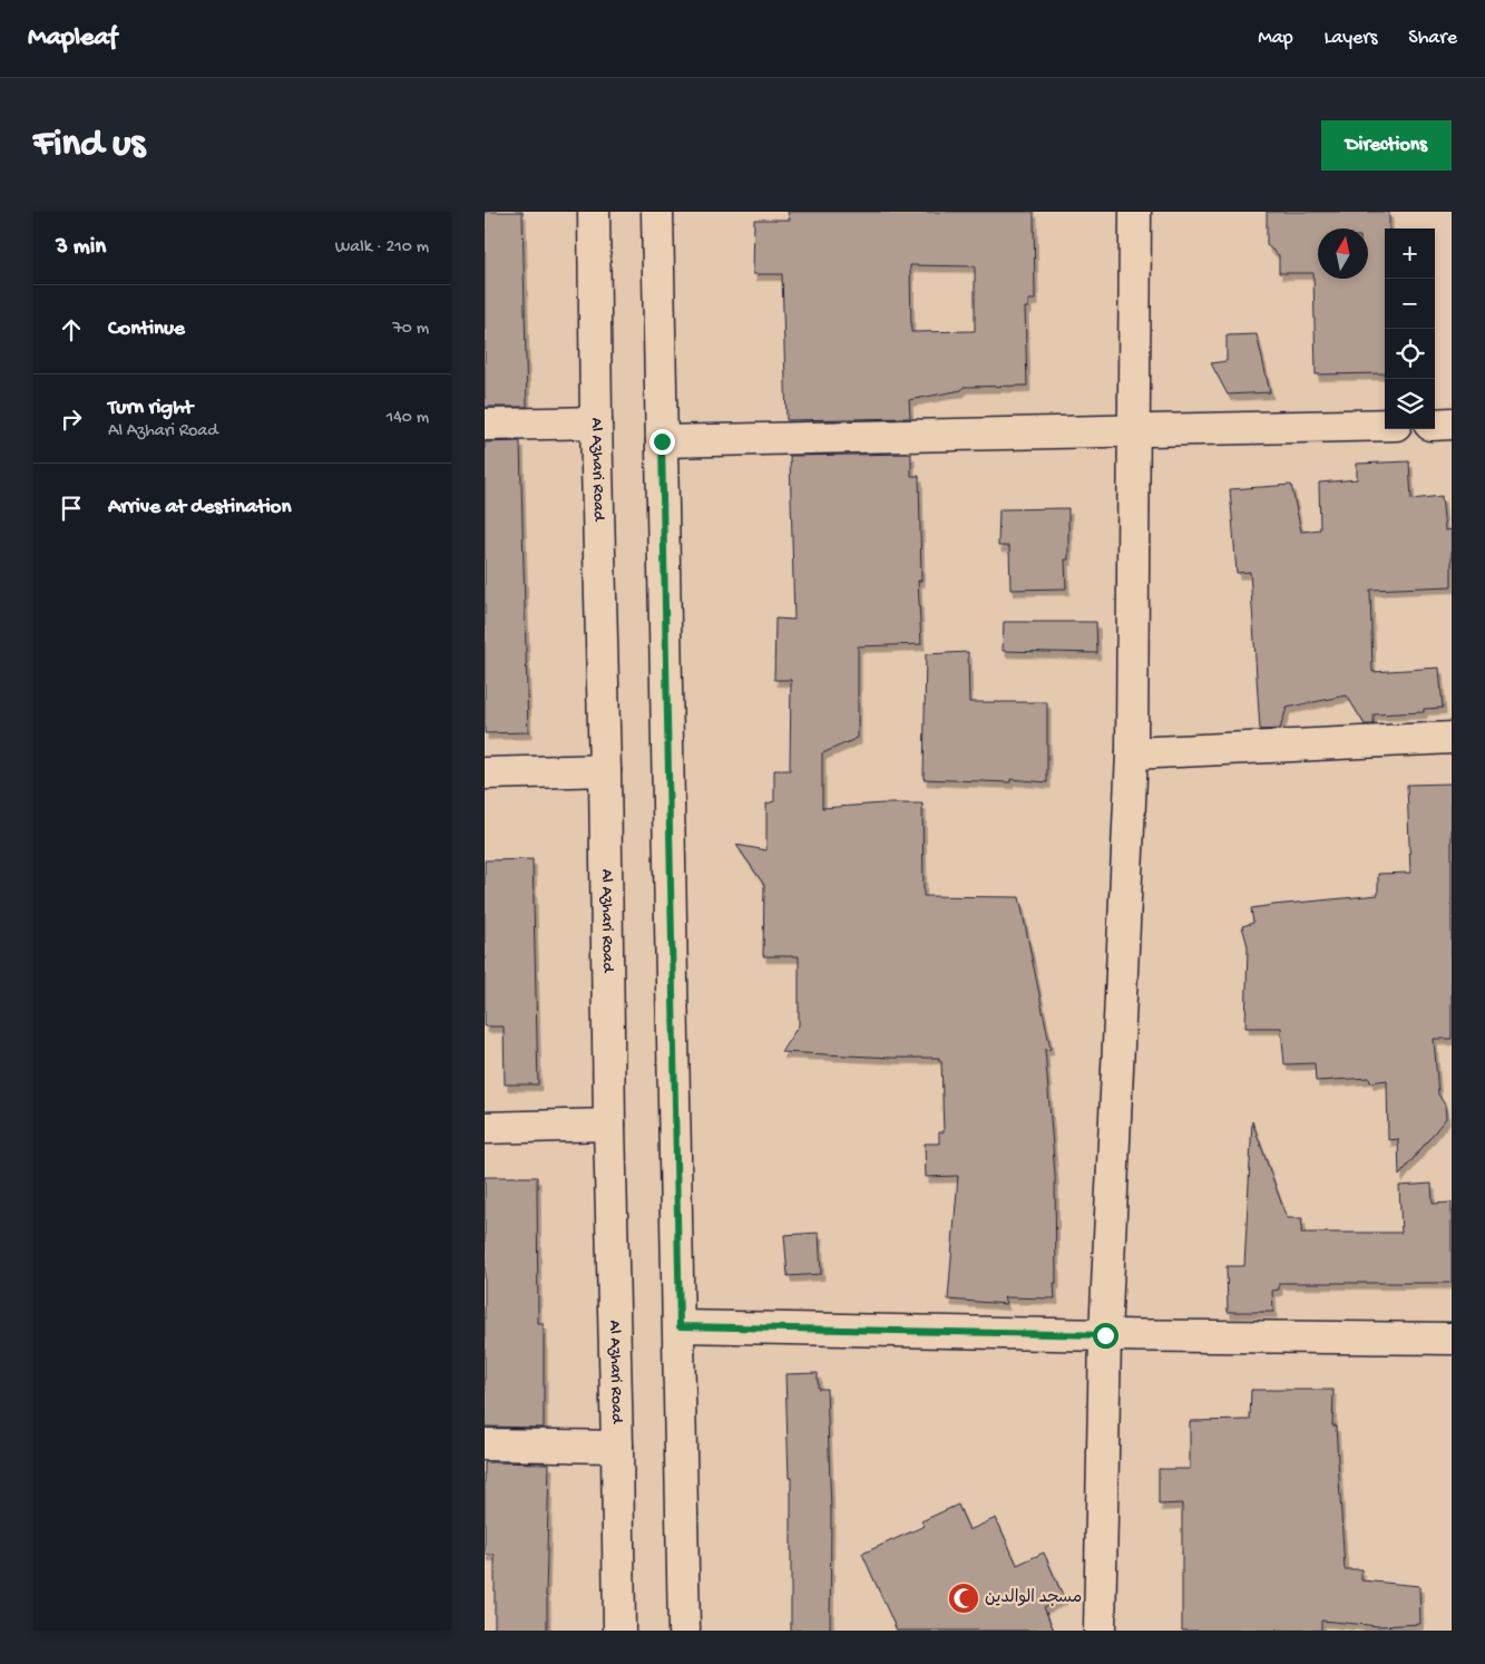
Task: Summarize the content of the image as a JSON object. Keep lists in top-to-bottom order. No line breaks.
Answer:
{"streets":{"street":["Al Azhari Road"]},"places":{"mosque":["مسجد الوالدين"]},"north":"top","page":{"header":"Mapleaf","nav":["Map","Layers","Share"],"buttons":"Directions","title":"Find us","heading":["3 min","Walk · 210 m"],"map_buttons":["+","−"],"list":[["Continue","70 m"],["Turn right","Al Azhari Road","140 m"],"Arrive at destination"]}}
